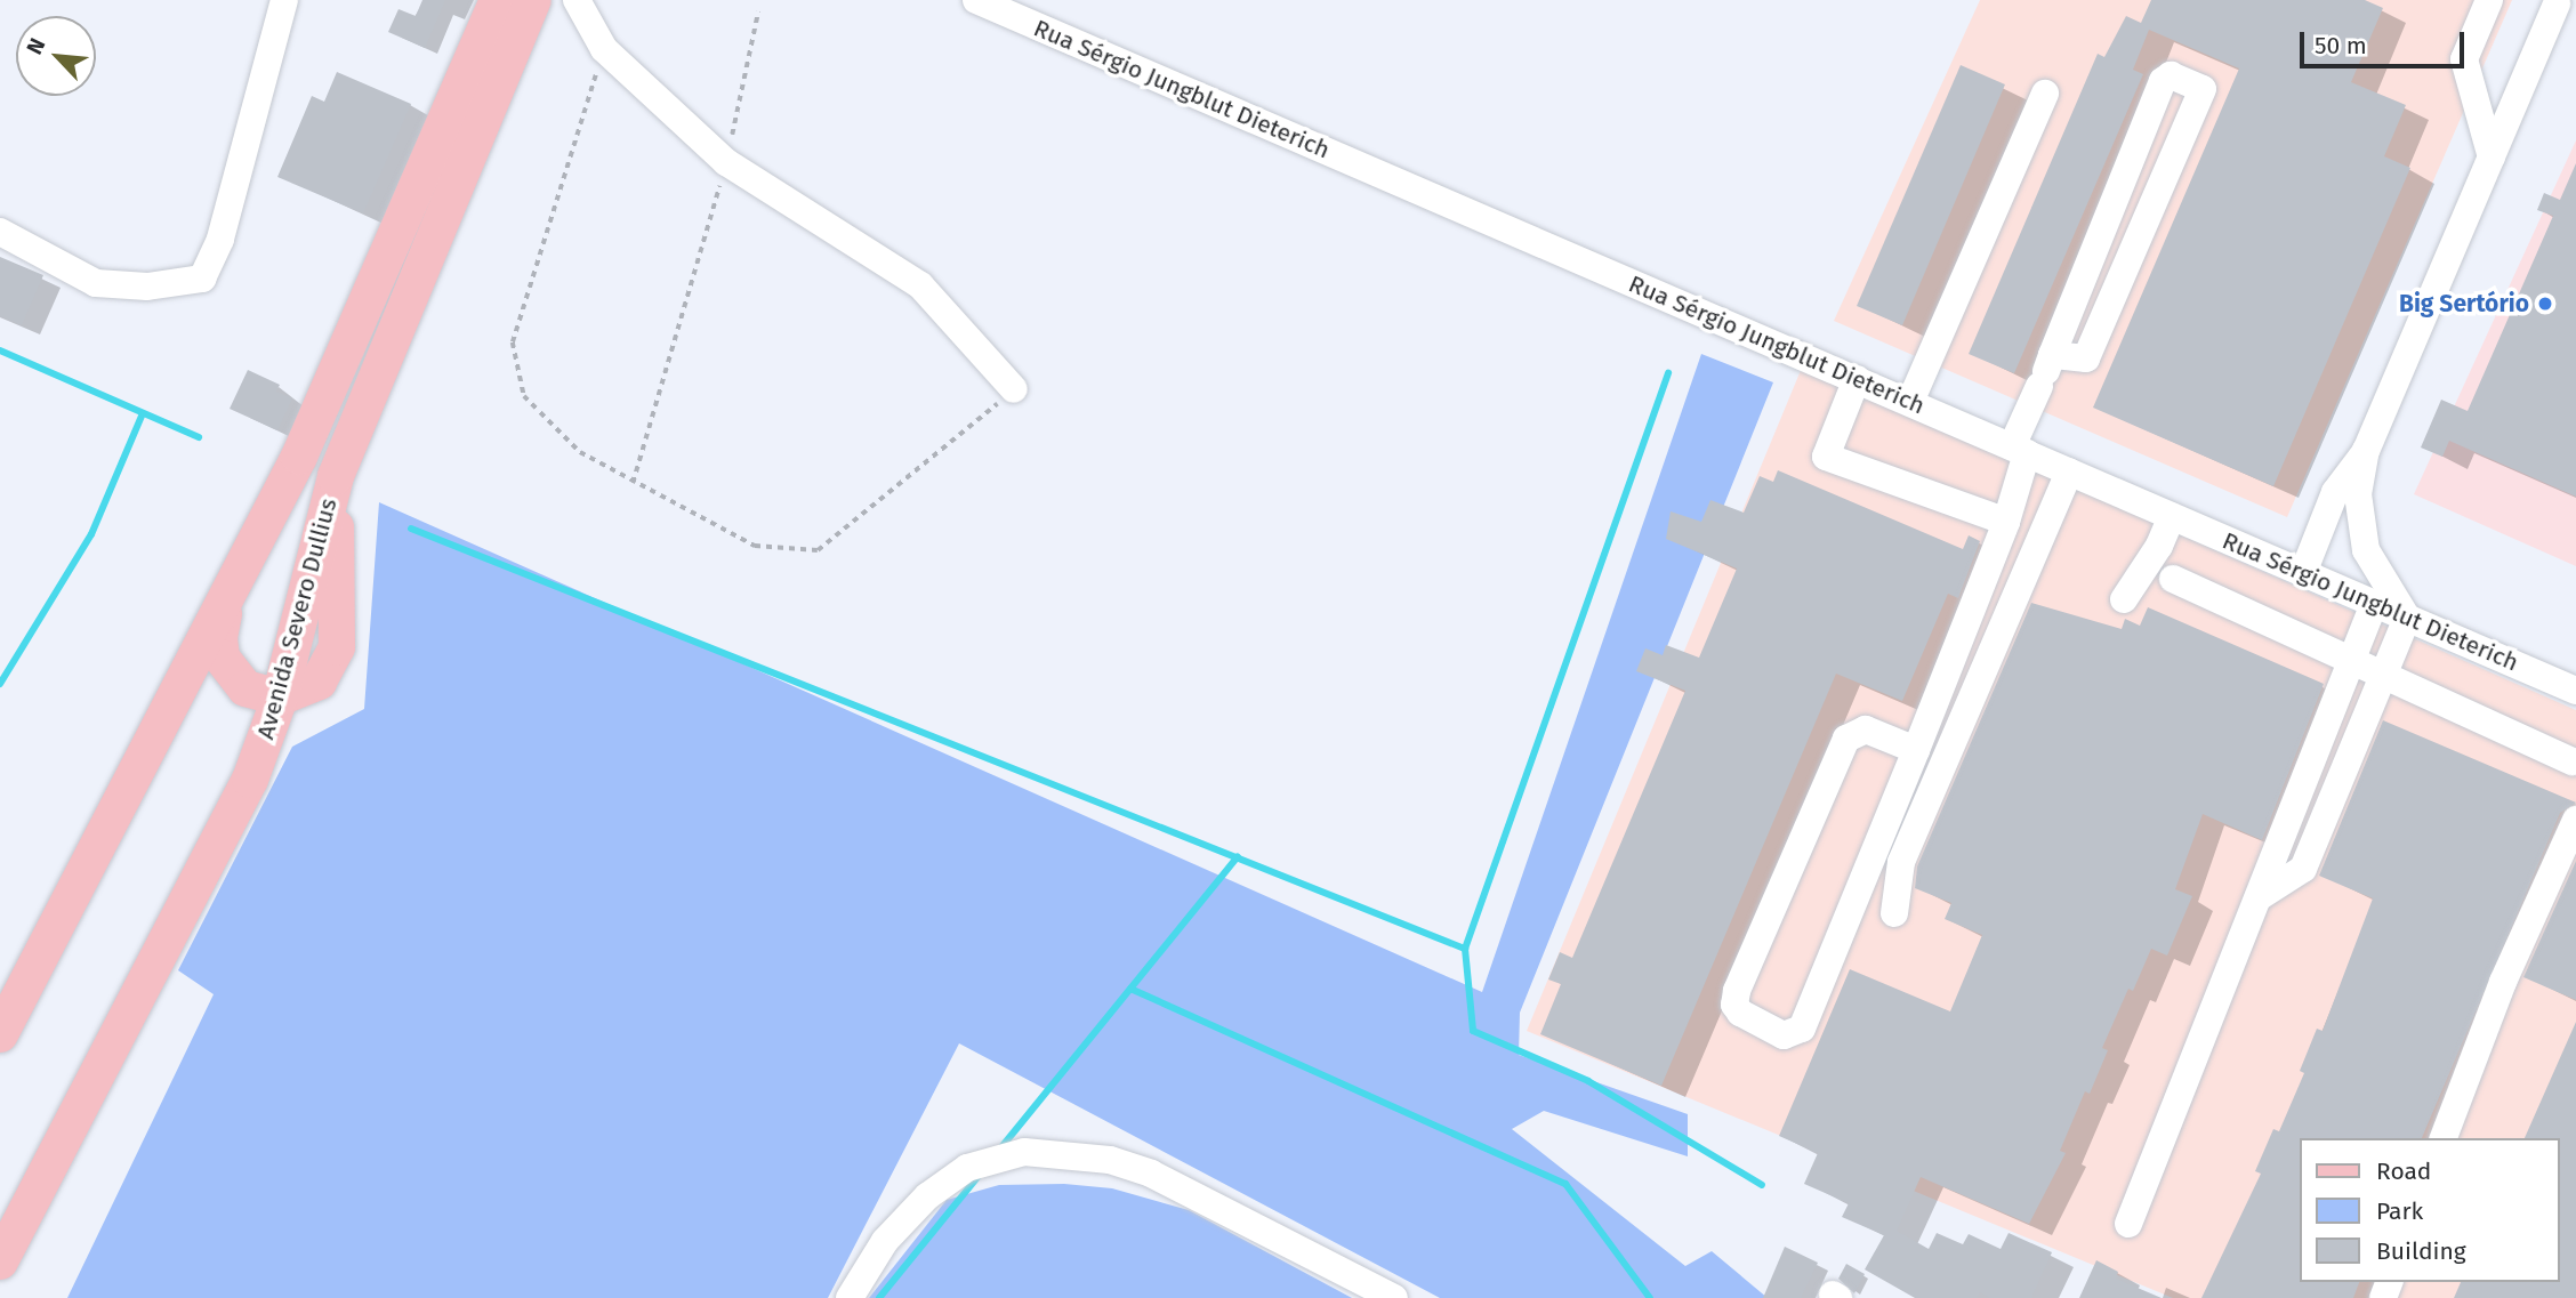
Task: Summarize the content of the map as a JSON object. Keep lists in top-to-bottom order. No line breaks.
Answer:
{"streets":{"main road":["Avenida Severo Dullius"],"street":["Rua Sérgio Jungblut Dieterich"]},"places":["Big Sertório"],"legend":["Road","Park","Building"],"scale_bar":"50 m","north":"top left"}
